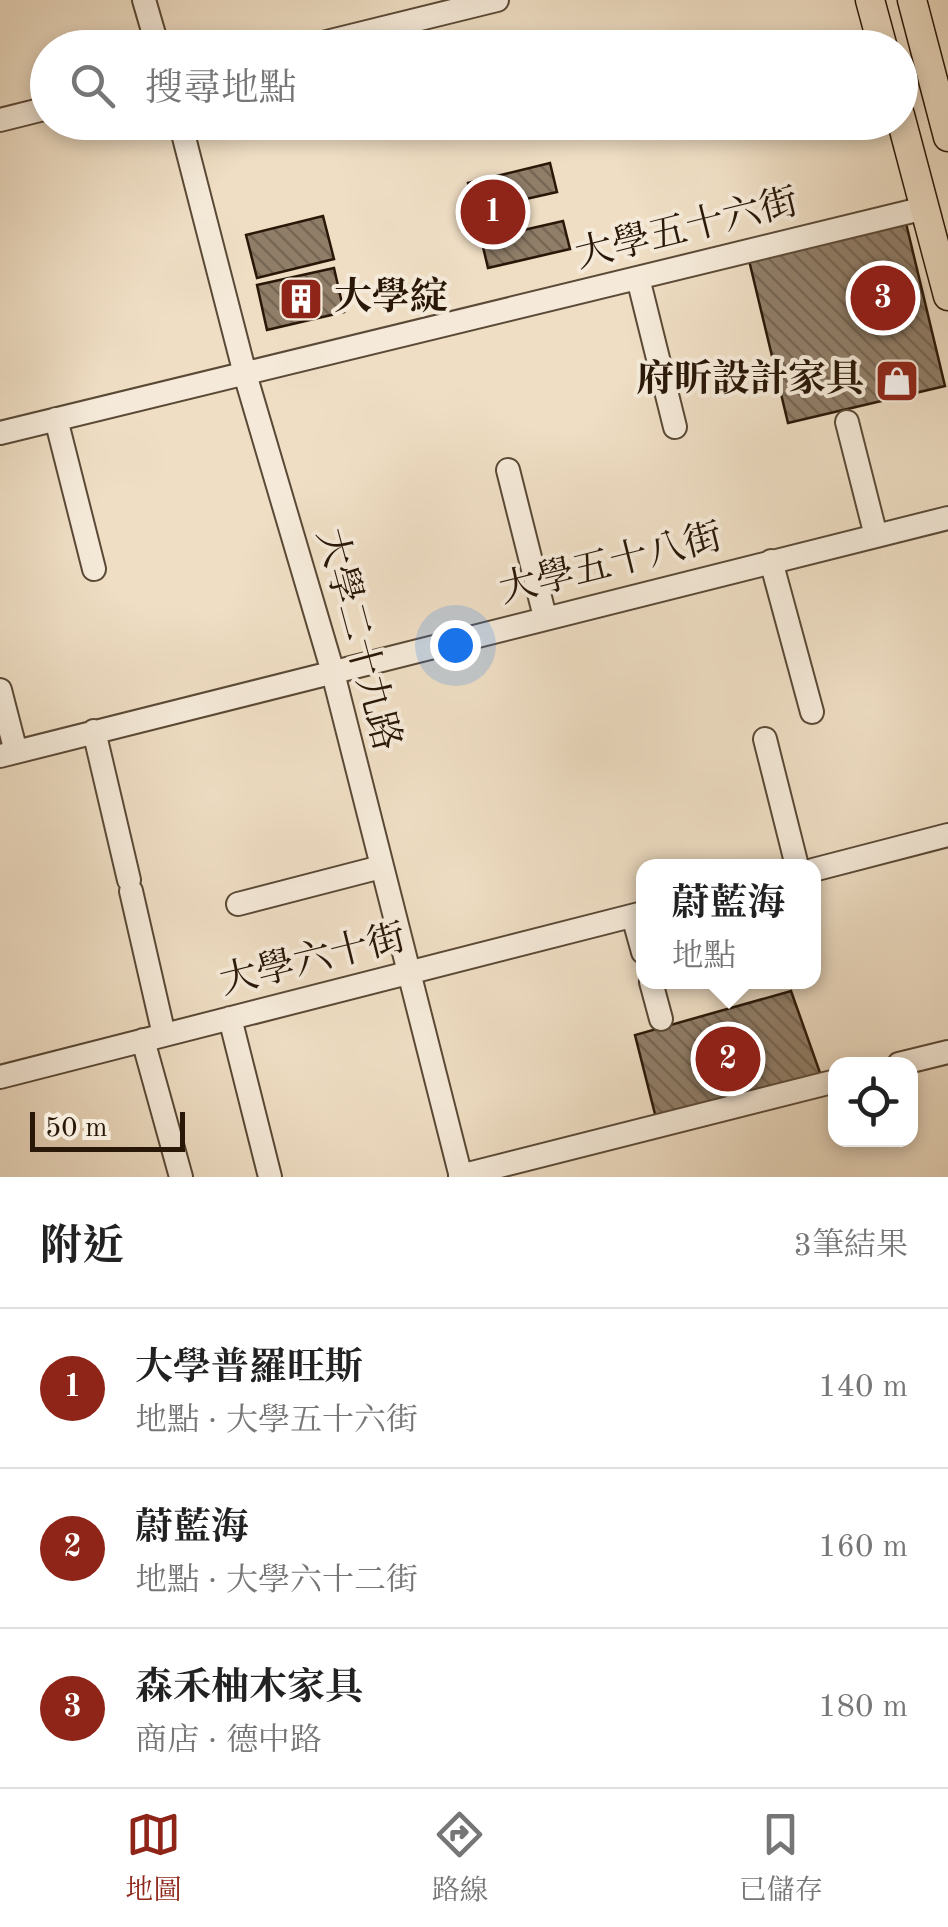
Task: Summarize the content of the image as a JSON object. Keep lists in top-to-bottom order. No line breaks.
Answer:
{"streets":{"street":["大學五十六街","大學五十八街","大學二十九路","大學六十街"]},"crossings":[["大學五十六街","大學二十九路"],["大學五十八街","大學二十九路"],["大學二十九路","大學六十街"]],"places":{"building":["大學綻"],"shop":["府昕設計家具"]},"scale_bar":"50 m","page":{"search":"搜尋地點","pins":["1","3","2"],"popup":["蔚藍海","地點"],"scale":"50 m","heading":["附近","3筆結果"],"list":[{"mark":"1","name":"大學普羅旺斯","note":"地點 · 大學五十六街","value":"140 m"},{"mark":"2","name":"蔚藍海","note":"地點 · 大學六十二街","value":"160 m"},{"mark":"3","name":"森禾柚木家具","note":"商店 · 德中路","value":"180 m"}],"nav":["地圖","路線","已儲存"]}}
